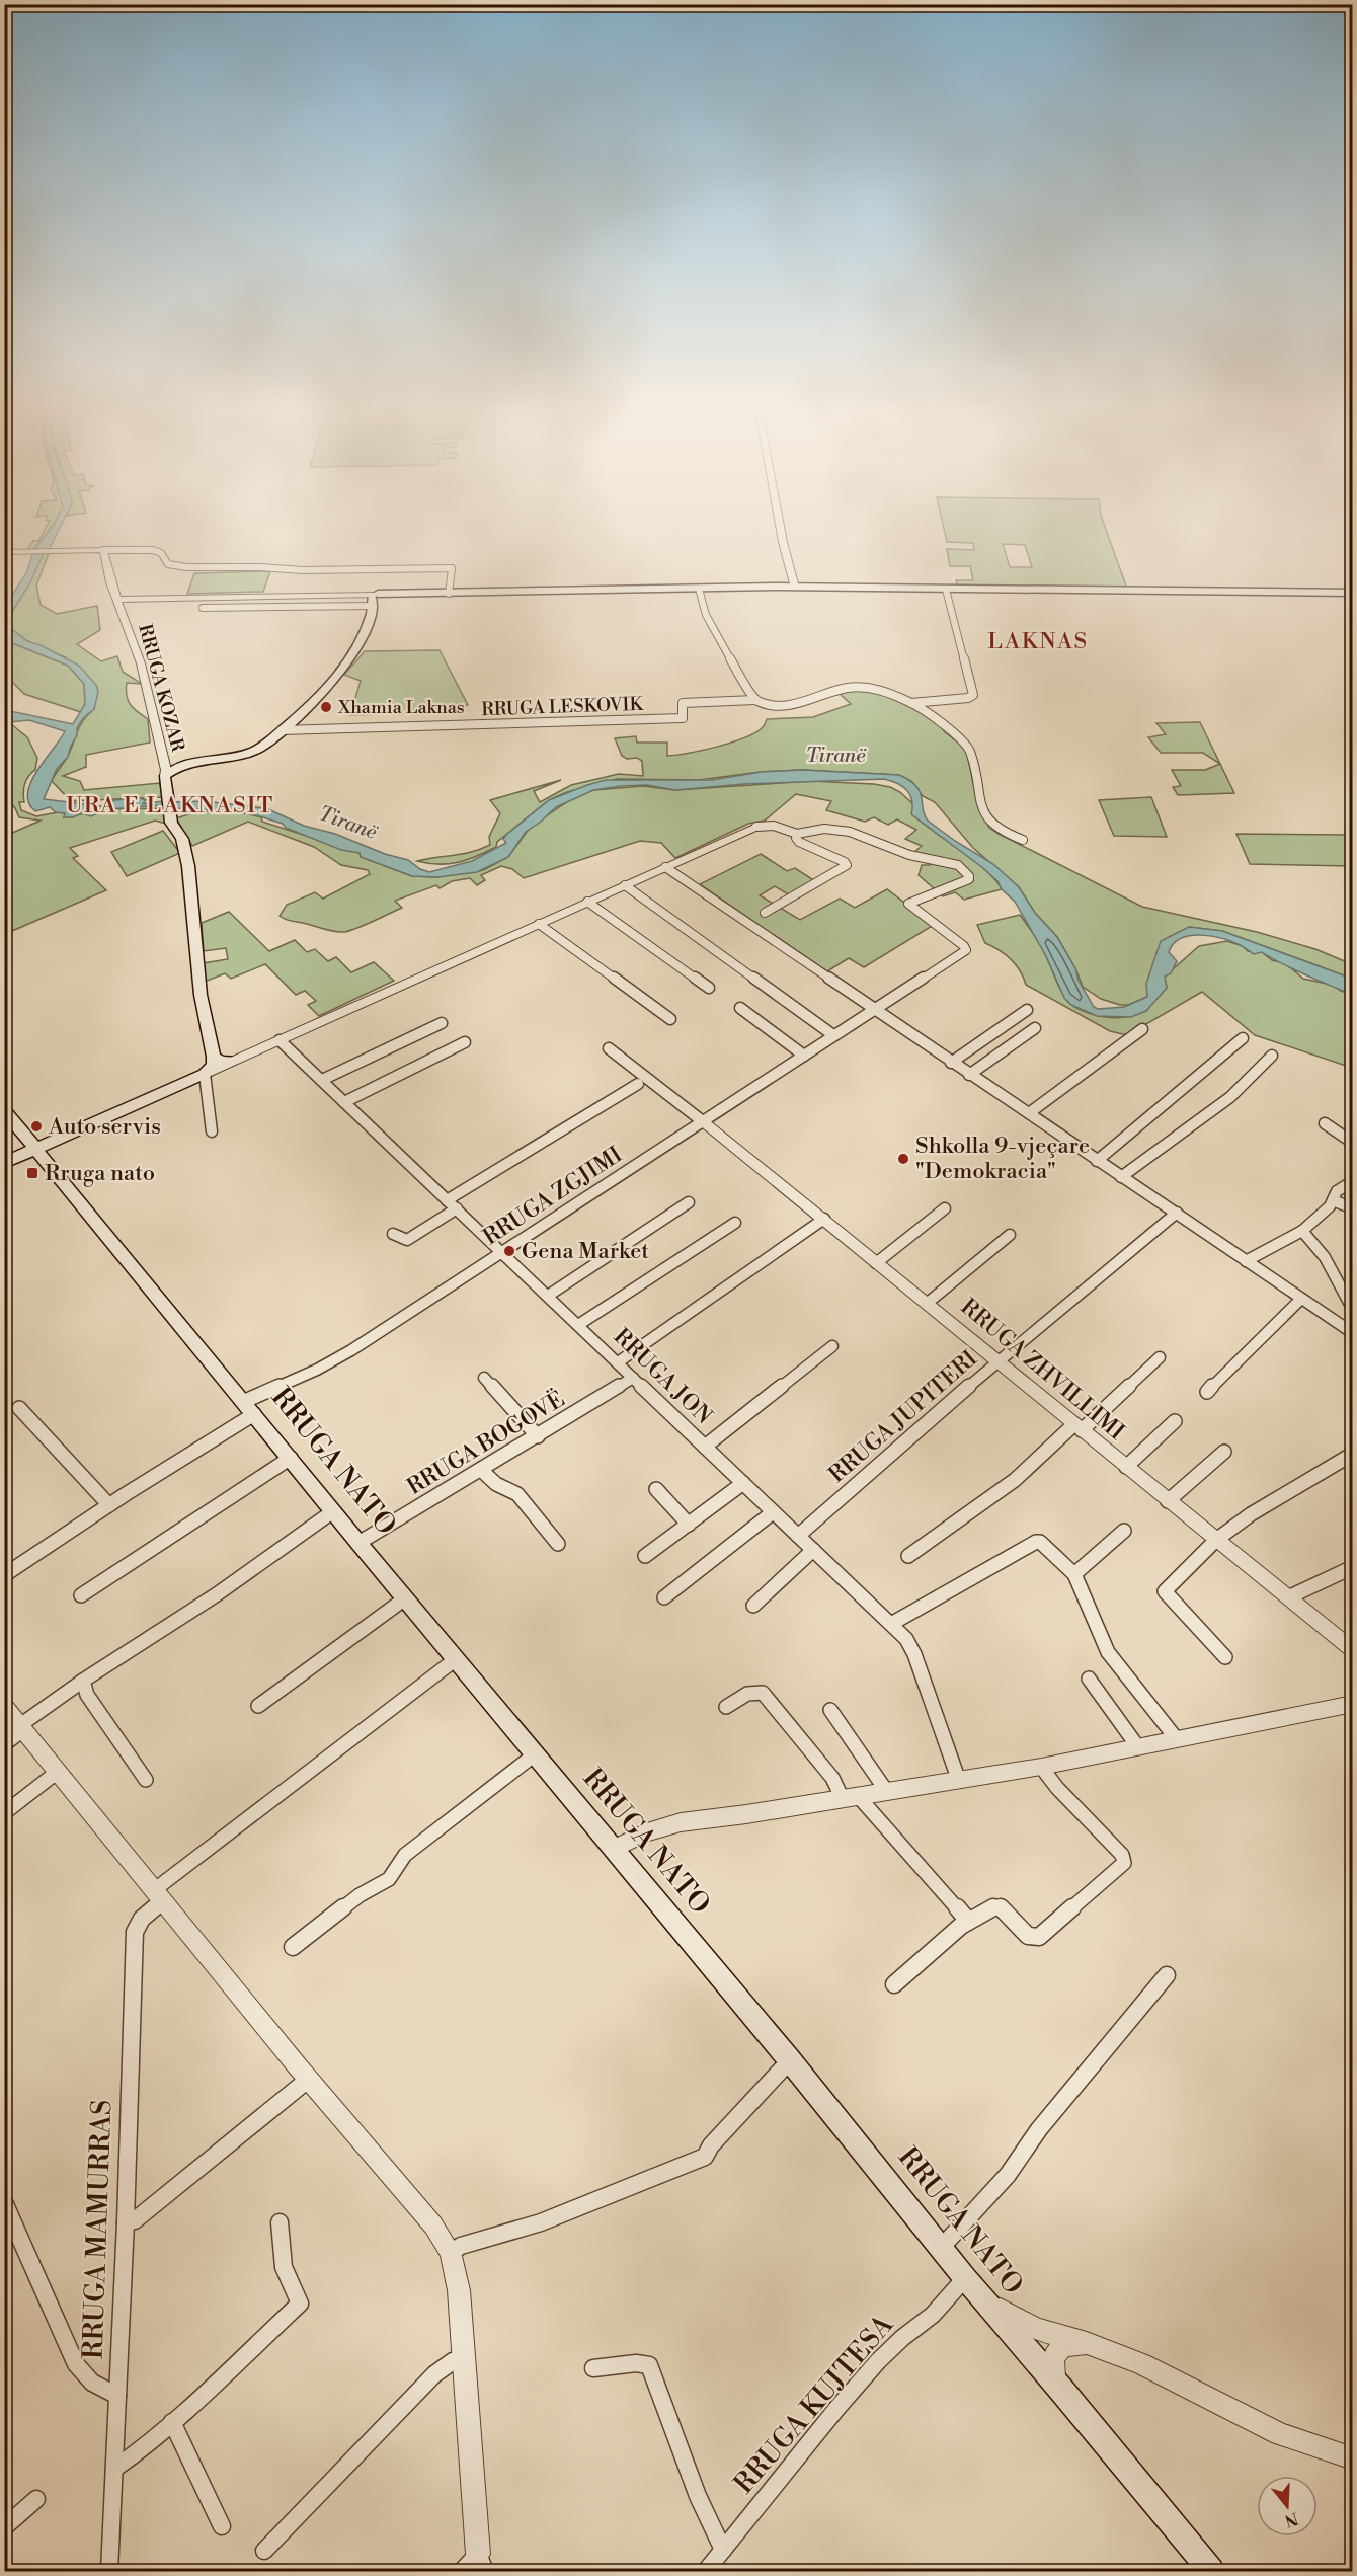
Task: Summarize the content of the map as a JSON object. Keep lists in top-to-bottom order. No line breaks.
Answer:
{"streets":{"main road":["RRUGA NATO"],"street":["RRUGA KOZAR","RRUGA LESKOVIK","RRUGA ZGJIMI","RRUGA ZHVILLIMI","RRUGA JON","RRUGA JUPITERI","RRUGA BOGOVË","RRUGA MAMURRAS","RRUGA KUJTESA"]},"crossings":[["RRUGA ZGJIMI","RRUGA ZHVILLIMI"],["RRUGA ZGJIMI","RRUGA JON"],["RRUGA ZGJIMI","RRUGA NATO"],["RRUGA ZHVILLIMI","RRUGA JUPITERI"],["RRUGA JON","RRUGA JUPITERI"],["RRUGA JON","RRUGA BOGOVË"],["RRUGA BOGOVË","RRUGA NATO"],["RRUGA NATO","RRUGA MAMURRAS"],["RRUGA NATO","RRUGA KUJTESA"]],"districts":["LAKNAS","URA E LAKNASIT"],"water":["Tiranë"],"places":{"other":["Xhamia Laknas","Auto servis","Shkolla 9-vjeçare \"Demokracia\"","Gena Market"],"transit":["Rruga nato"]},"north":"bottom"}
